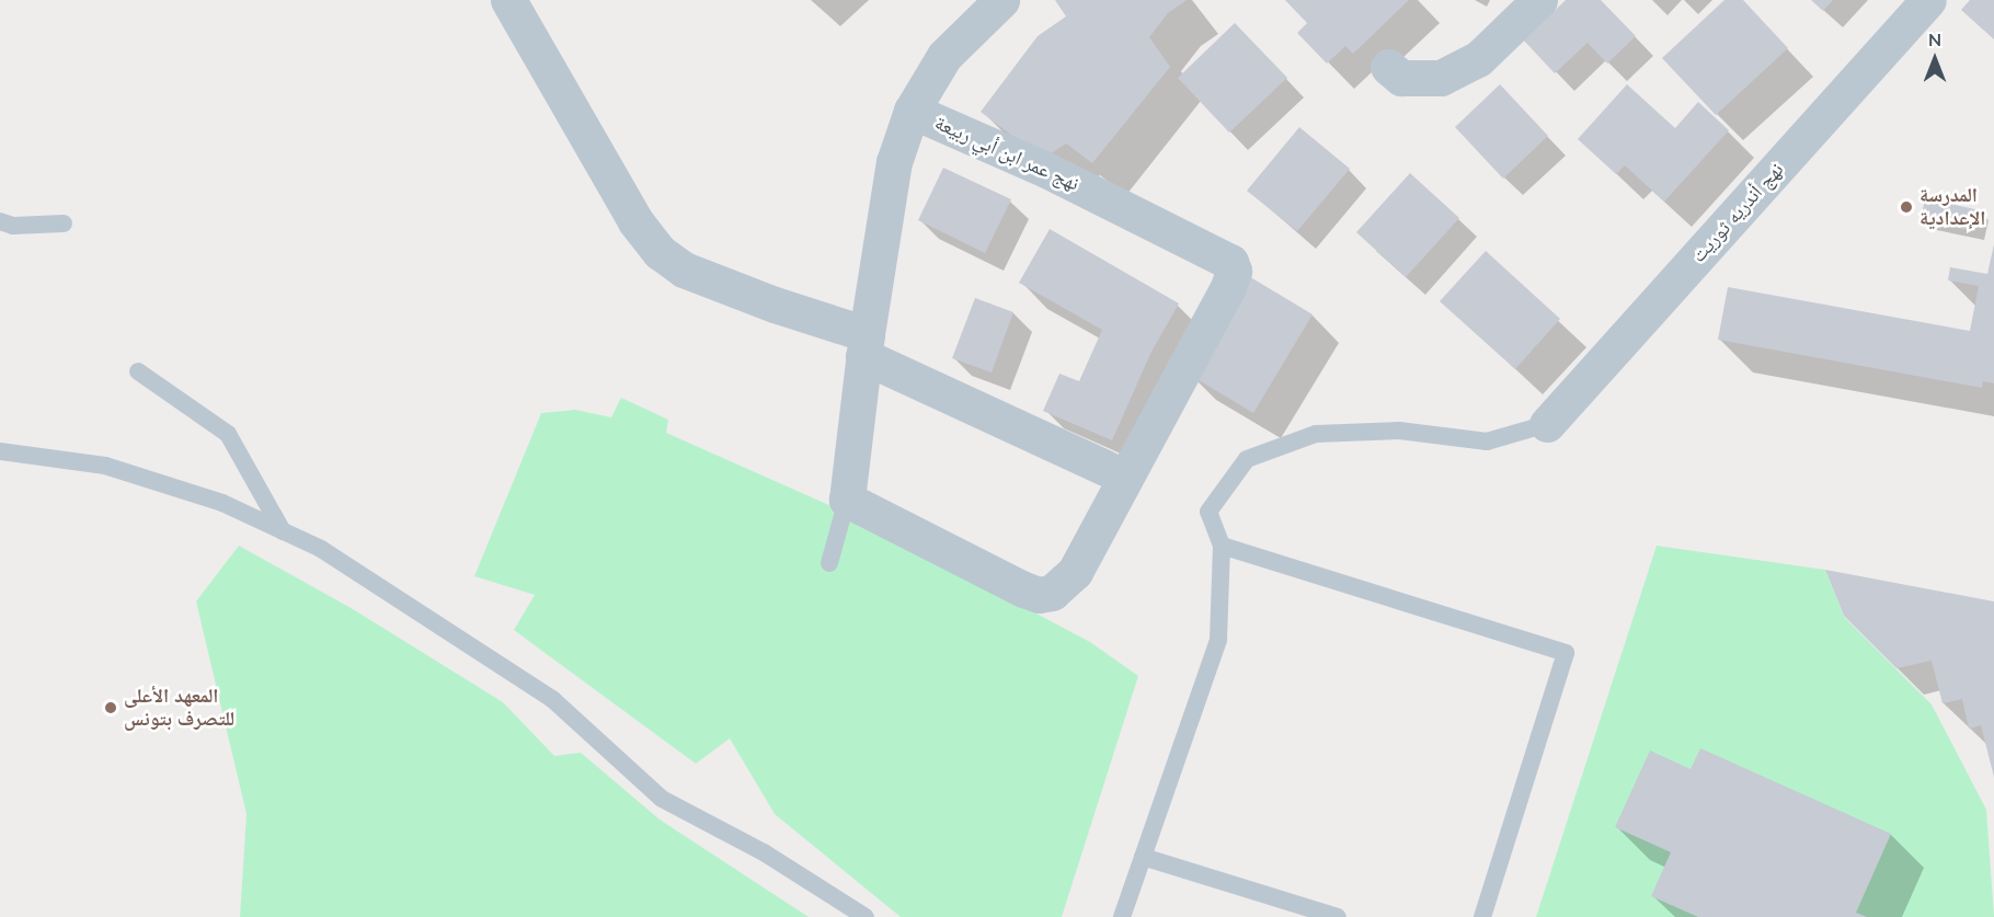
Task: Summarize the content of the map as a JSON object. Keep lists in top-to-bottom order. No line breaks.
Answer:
{"streets":{"street":["نهج عمر ابن أبي ربيعة","نهج أندريه ثوريت"]},"places":["المدرسة الإعدادية","المعهد الأعلى للتصرف بتونس"],"north":"top"}
